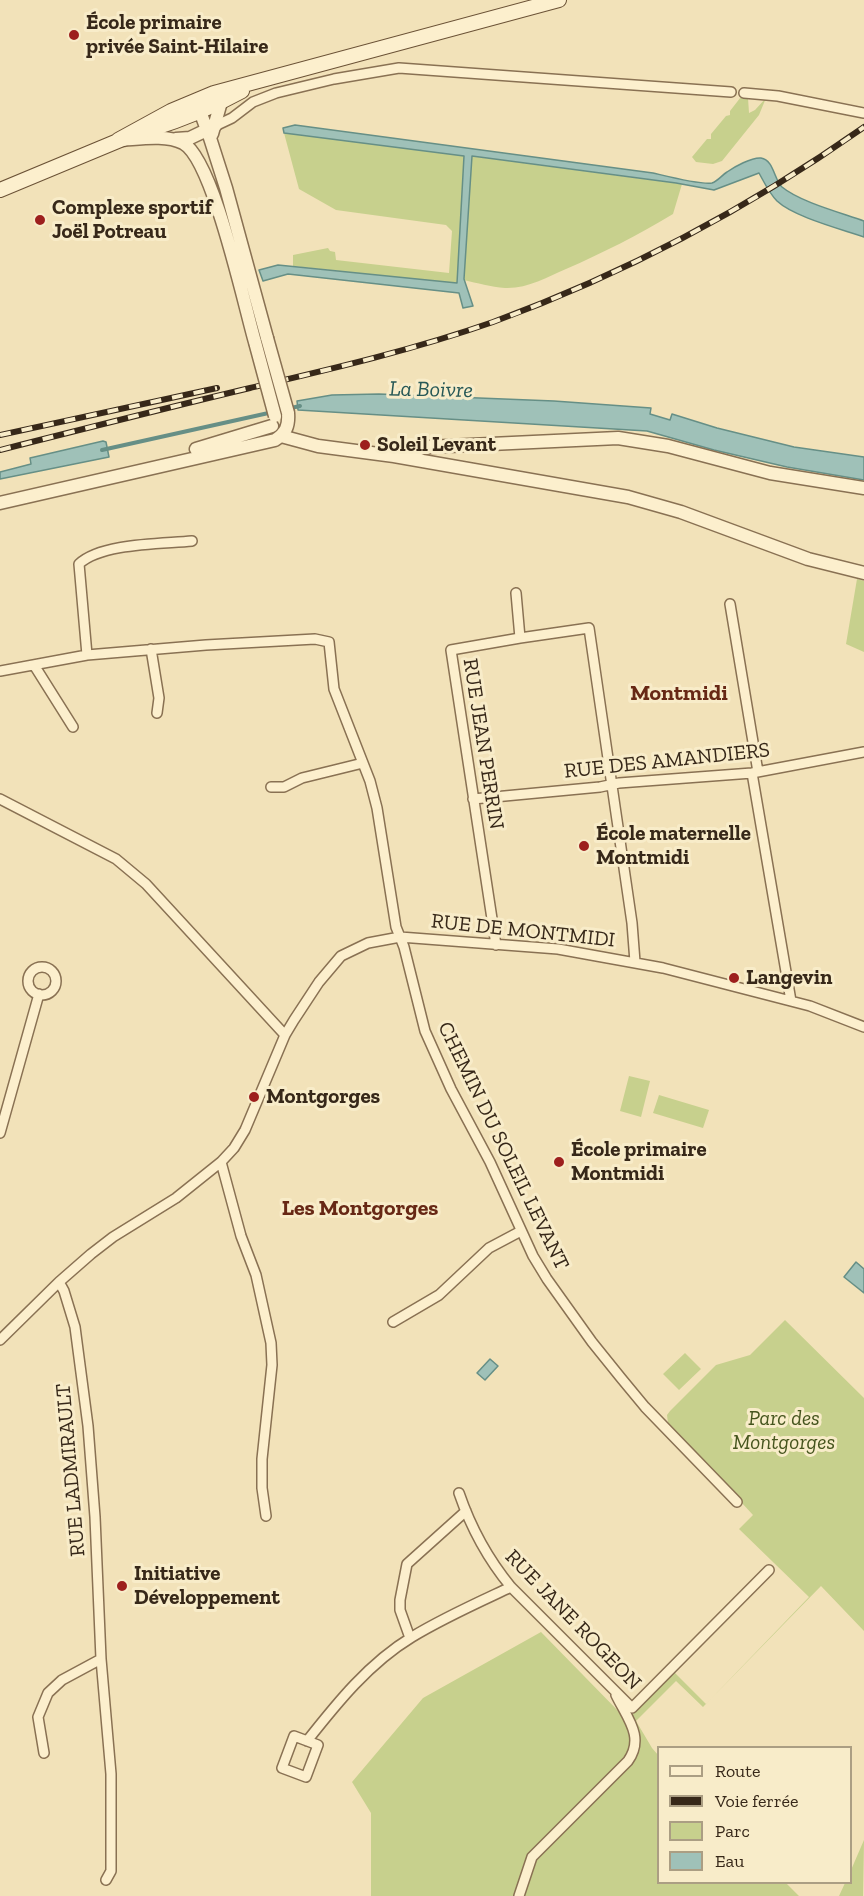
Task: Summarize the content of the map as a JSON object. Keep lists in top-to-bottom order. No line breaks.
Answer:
{"streets":{"street":["RUE JEAN PERRIN","RUE DES AMANDIERS","RUE DE MONTMIDI","CHEMIN DU SOLEIL LEVANT","RUE LADMIRAULT","RUE JANE ROGEON"]},"crossings":[["RUE JEAN PERRIN","RUE DES AMANDIERS"],["RUE JEAN PERRIN","RUE DE MONTMIDI"],["RUE DE MONTMIDI","CHEMIN DU SOLEIL LEVANT"],["RUE DE MONTMIDI","RUE LADMIRAULT"]],"districts":["Montmidi","Les Montgorges"],"water":["La Boivre"],"parks":["Parc des Montgorges"],"places":["École primaire privée Saint-Hilaire","Complexe sportif Joël Potreau","Soleil Levant","École maternelle Montmidi","Langevin","Montgorges","École primaire Montmidi","Initiative Développement"],"legend":["Route","Voie ferrée","Parc","Eau"]}
